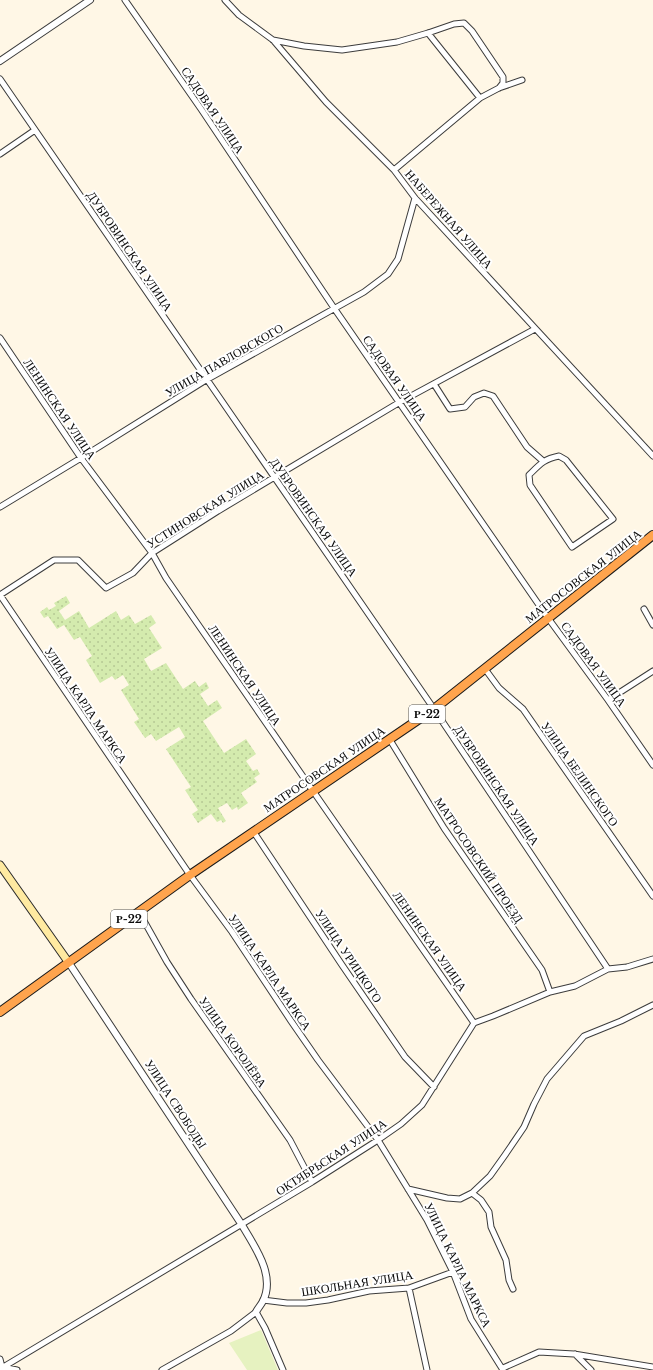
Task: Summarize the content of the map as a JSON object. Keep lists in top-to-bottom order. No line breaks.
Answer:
{"streets":{"highway":["МАТРОСОВСКАЯ УЛИЦА","Р-22"],"main road":["УЛИЦА СВОБОДЫ"],"street":["САДОВАЯ УЛИЦА","НАБЕРЕЖНАЯ УЛИЦА","ДУБРОВИНСКАЯ УЛИЦА","УЛИЦА ПАВЛОВСКОГО","ЛЕНИНСКАЯ УЛИЦА","УСТИНОВСКАЯ УЛИЦА","УЛИЦА КАРЛА МАРКСА","УЛИЦА БЕЛИНСКОГО","МАТРОСОВСКИЙ ПРОЕЗД","УЛИЦА УРИЦКОГО","УЛИЦА КОРОЛЁВА","ОКТЯБРЬСКАЯ УЛИЦА","ШКОЛЬНАЯ УЛИЦА"]},"crossings":[["САДОВАЯ УЛИЦА","УЛИЦА ПАВЛОВСКОГО"],["САДОВАЯ УЛИЦА","УСТИНОВСКАЯ УЛИЦА"],["САДОВАЯ УЛИЦА","МАТРОСОВСКАЯ УЛИЦА"],["НАБЕРЕЖНАЯ УЛИЦА","УЛИЦА ПАВЛОВСКОГО"],["НАБЕРЕЖНАЯ УЛИЦА","УСТИНОВСКАЯ УЛИЦА"],["ДУБРОВИНСКАЯ УЛИЦА","УЛИЦА ПАВЛОВСКОГО"],["ДУБРОВИНСКАЯ УЛИЦА","УСТИНОВСКАЯ УЛИЦА"],["ДУБРОВИНСКАЯ УЛИЦА","МАТРОСОВСКАЯ УЛИЦА"],["УЛИЦА ПАВЛОВСКОГО","ЛЕНИНСКАЯ УЛИЦА"],["ЛЕНИНСКАЯ УЛИЦА","УСТИНОВСКАЯ УЛИЦА"],["ЛЕНИНСКАЯ УЛИЦА","МАТРОСОВСКАЯ УЛИЦА"],["ЛЕНИНСКАЯ УЛИЦА","ОКТЯБРЬСКАЯ УЛИЦА"],["УСТИНОВСКАЯ УЛИЦА","УЛИЦА КАРЛА МАРКСА"],["МАТРОСОВСКАЯ УЛИЦА","УЛИЦА КАРЛА МАРКСА"],["МАТРОСОВСКАЯ УЛИЦА","УЛИЦА БЕЛИНСКОГО"],["МАТРОСОВСКАЯ УЛИЦА","МАТРОСОВСКИЙ ПРОЕЗД"],["МАТРОСОВСКАЯ УЛИЦА","УЛИЦА УРИЦКОГО"],["МАТРОСОВСКАЯ УЛИЦА","УЛИЦА КОРОЛЁВА"],["МАТРОСОВСКАЯ УЛИЦА","УЛИЦА СВОБОДЫ"],["УЛИЦА КАРЛА МАРКСА","ОКТЯБРЬСКАЯ УЛИЦА"],["УЛИЦА КАРЛА МАРКСА","ШКОЛЬНАЯ УЛИЦА"],["УЛИЦА УРИЦКОГО","ОКТЯБРЬСКАЯ УЛИЦА"],["УЛИЦА КОРОЛЁВА","ОКТЯБРЬСКАЯ УЛИЦА"],["УЛИЦА СВОБОДЫ","ОКТЯБРЬСКАЯ УЛИЦА"],["УЛИЦА СВОБОДЫ","ШКОЛЬНАЯ УЛИЦА"]]}
